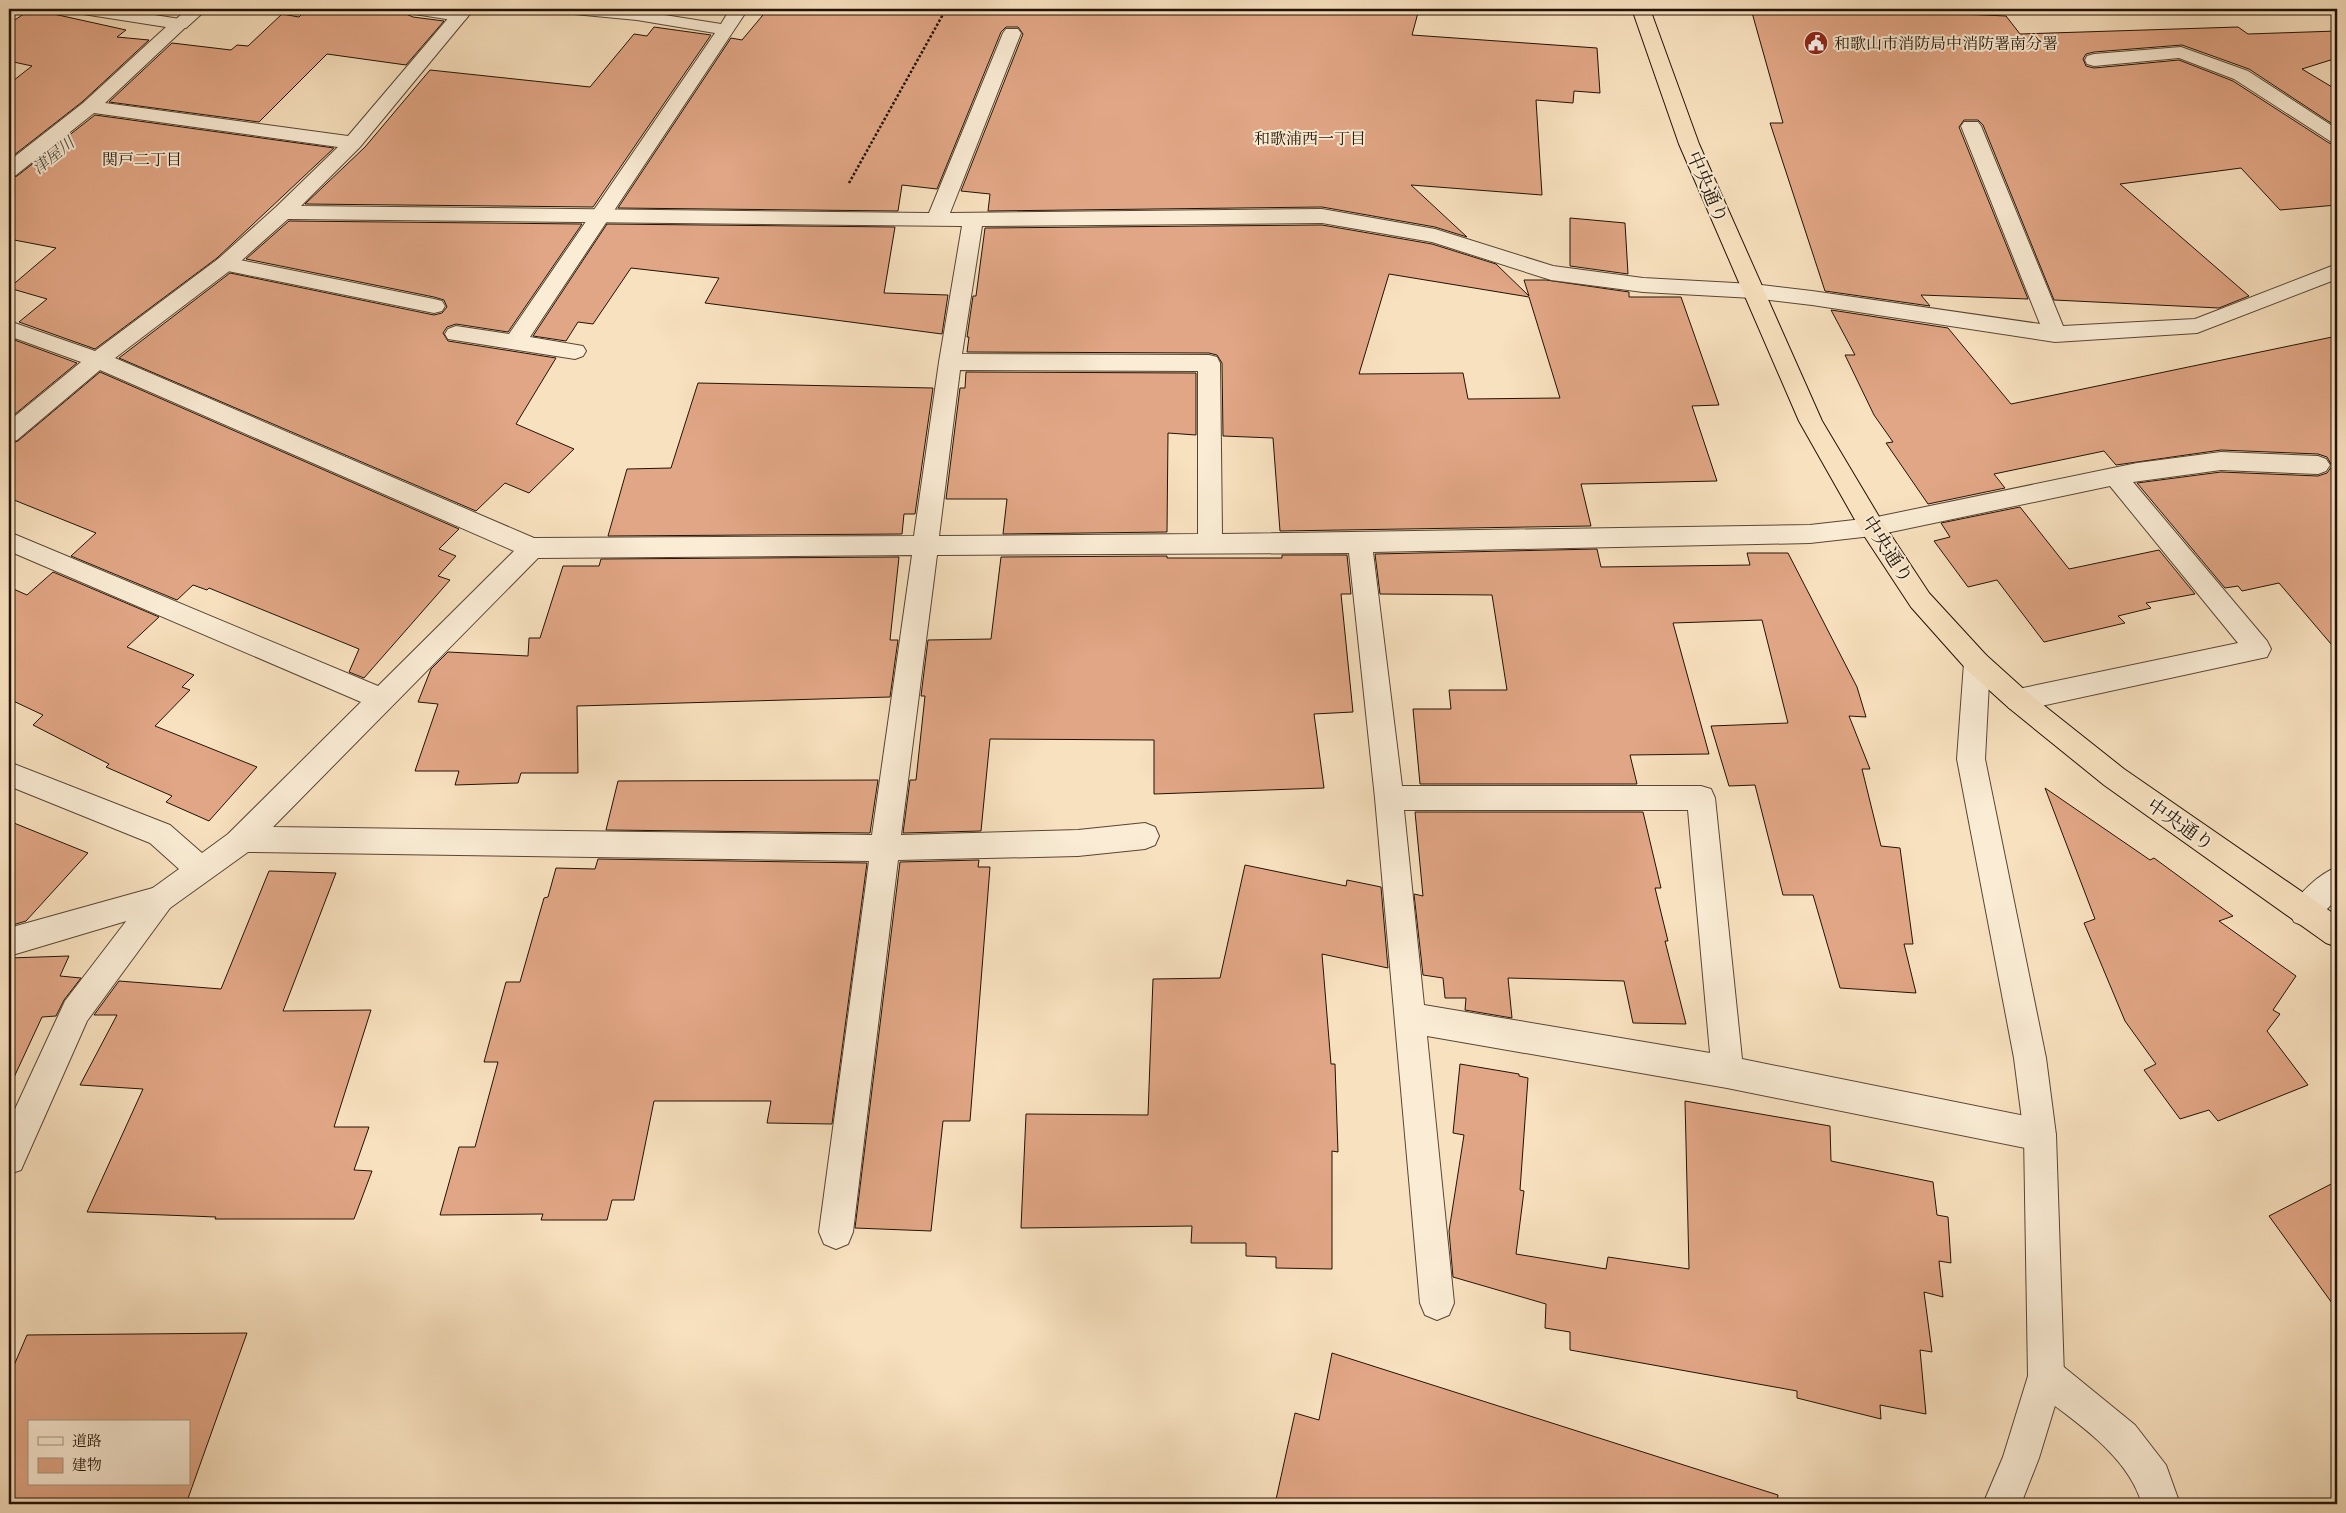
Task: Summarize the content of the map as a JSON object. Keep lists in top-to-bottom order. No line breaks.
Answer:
{"streets":{"highway":["中央通り"]},"districts":["和歌浦西一丁目","関戸二丁目"],"water":["津屋川"],"places":{"public building":["和歌山市消防局中消防署南分署"]},"legend":["道路","建物"]}
